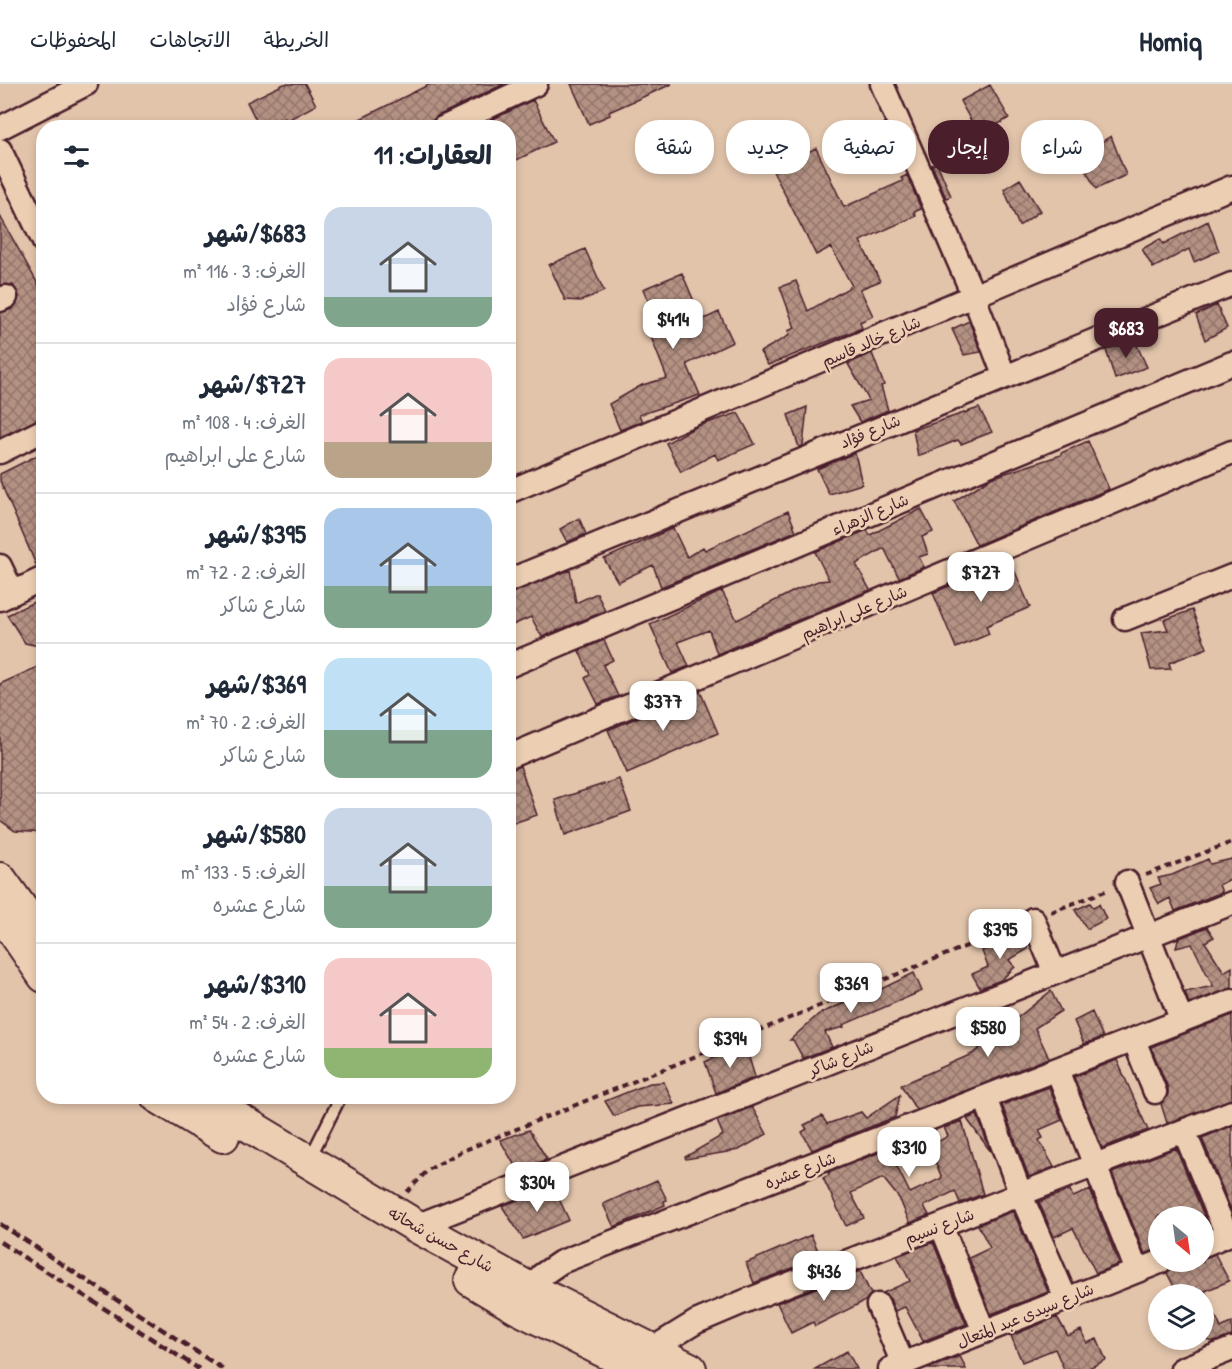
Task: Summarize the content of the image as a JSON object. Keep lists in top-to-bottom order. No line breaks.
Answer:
{"streets":{"main road":["شارع حسن شحاته"],"street":["شارع خالد قاسم","شارع فؤاد","شارع الزهراء","شارع على ابراهيم","شارع شاكر","شارع عشره","شارع نسيم","شارع سيدى عبد المتعال"]},"crossings":[["شارع شاكر","شارع حسن شحاته"],["شارع عشره","شارع حسن شحاته"],["شارع نسيم","شارع حسن شحاته"]],"north":"bottom right","page":{"header":"Homiq","nav":["الخريطة","الاتجاهات","المحفوظات"],"chip":["شراء","إيجار","تصفية","جديد","شقة"],"heading":"العقارات: 11","list":[{"name":"$683/شهر","note":"الغرف: 3 · 116 m² · شارع فؤاد"},{"name":"$727/شهر","note":"الغرف: 4 · 108 m² · شارع على ابراهيم"},{"name":"$395/شهر","note":"الغرف: 2 · 72 m² · شارع شاكر"},{"name":"$369/شهر","note":"الغرف: 2 · 70 m² · شارع شاكر"},{"name":"$580/شهر","note":"الغرف: 5 · 133 m² · شارع عشره"},{"name":"$310/شهر","note":"الغرف: 2 · 54 m² · شارع عشره"}],"price":["$414","$683","$727","$377","$395","$369","$580","$394","$310","$304","$436"]}}
